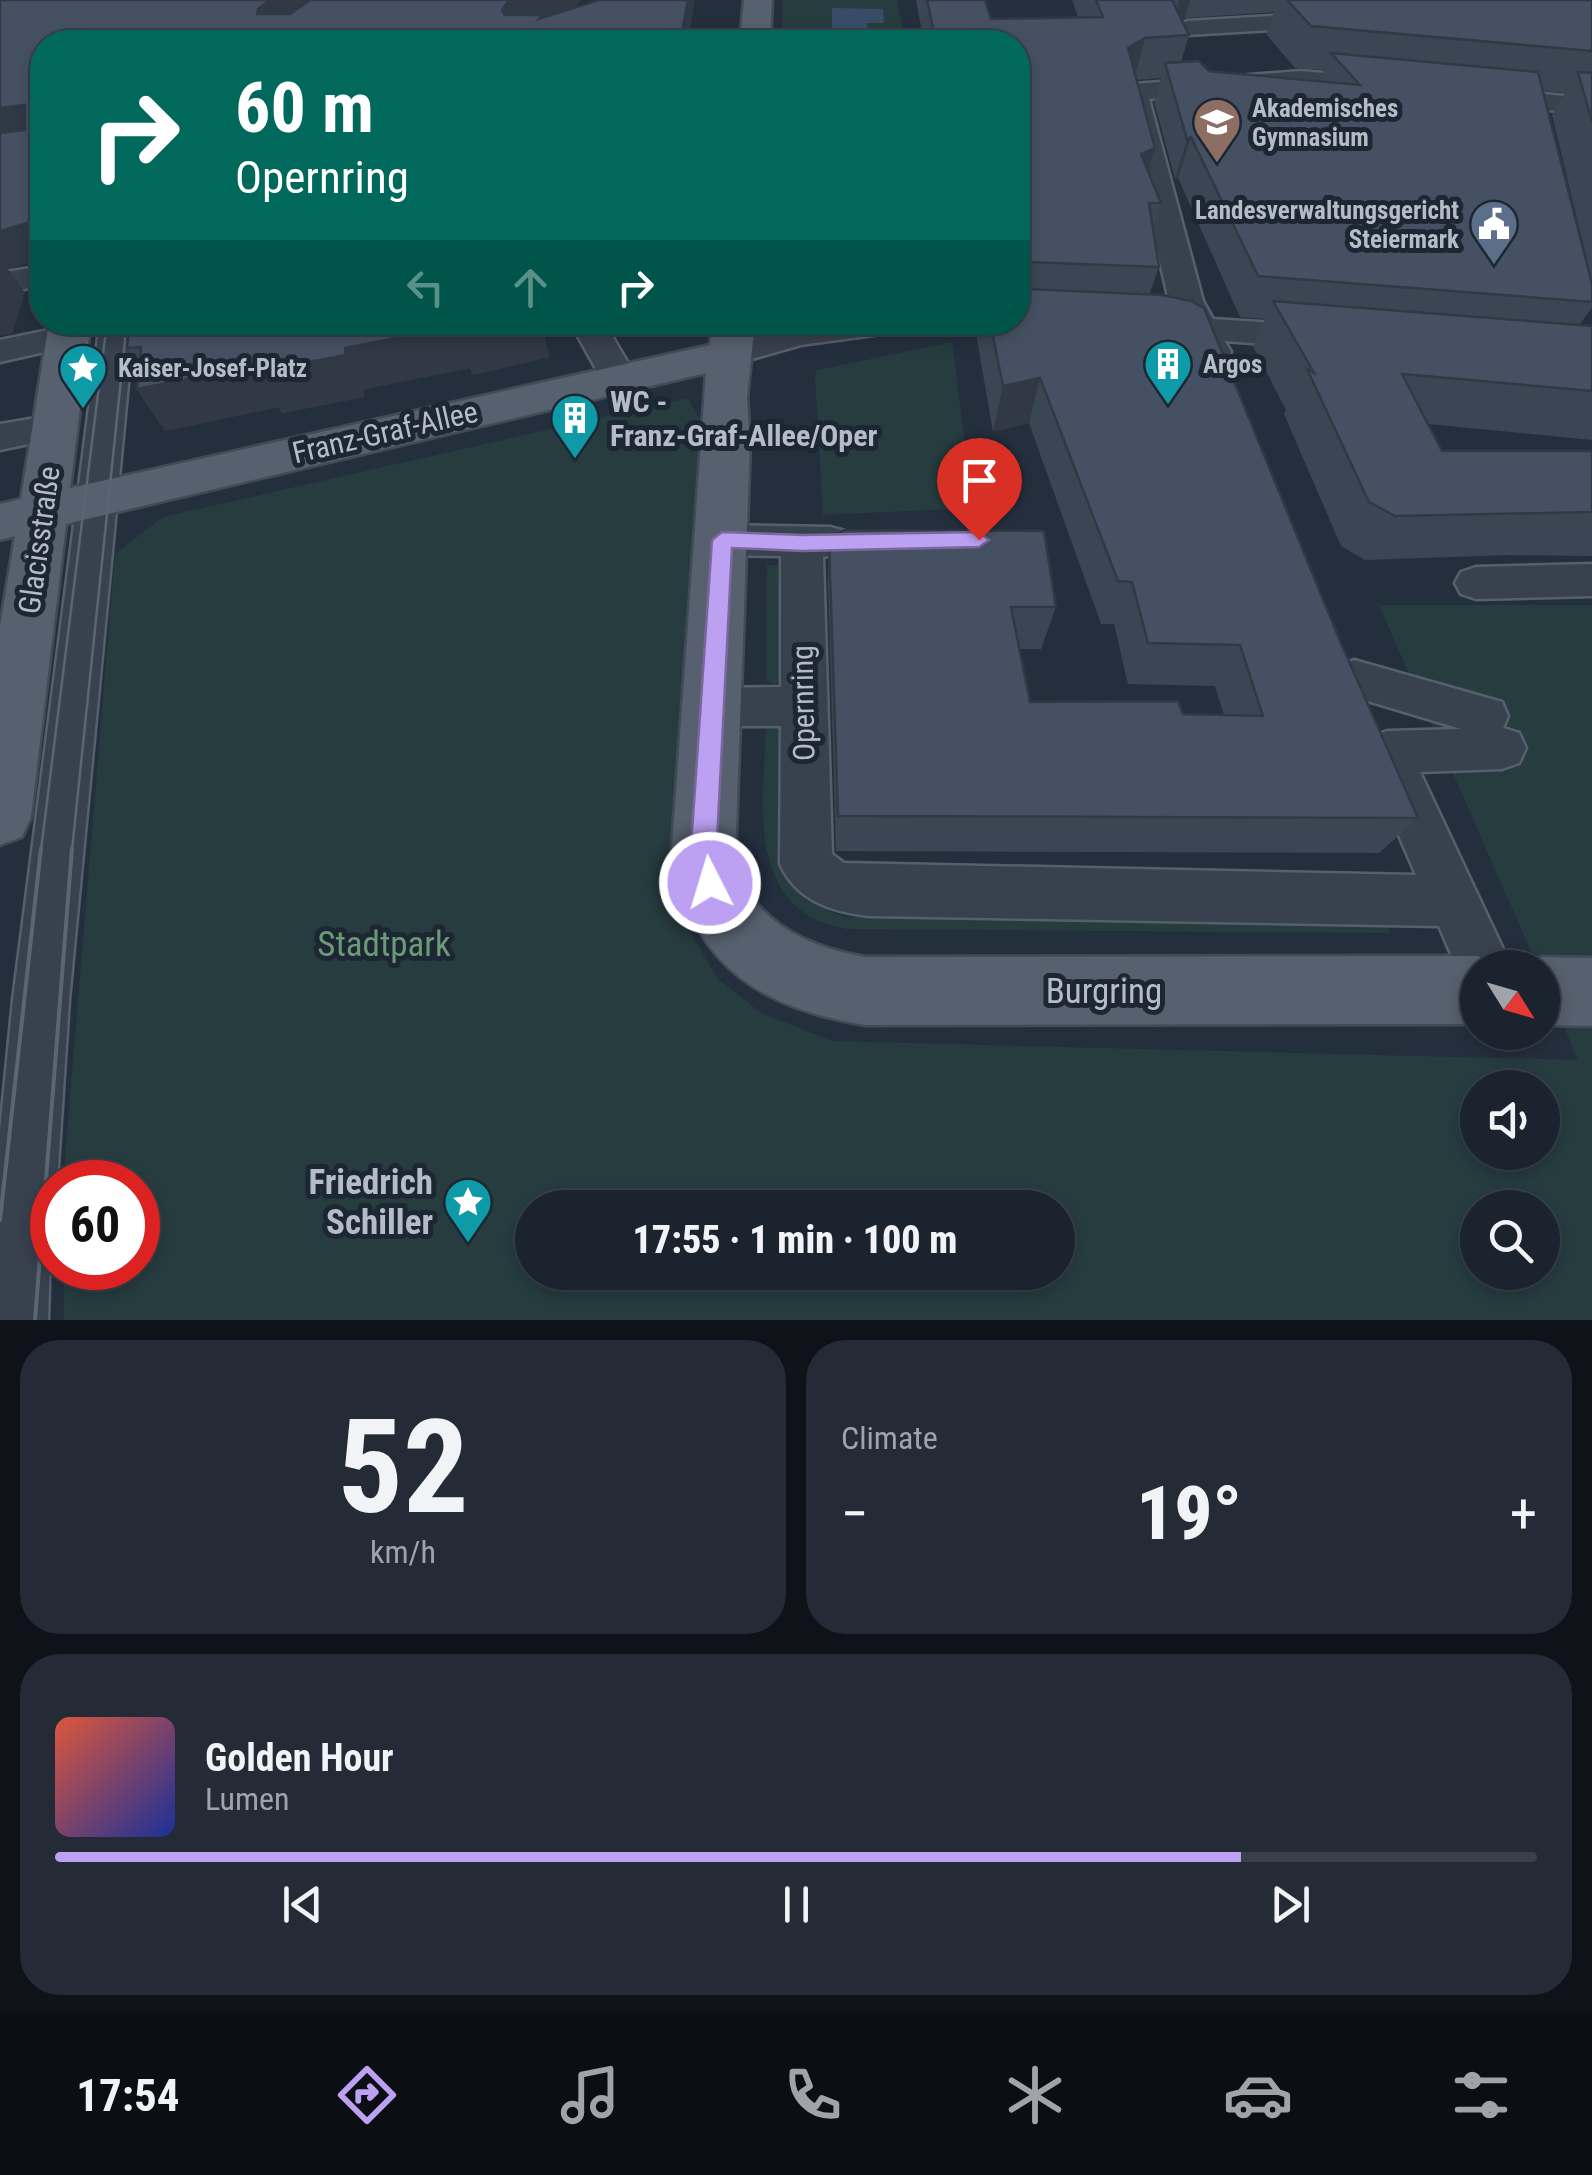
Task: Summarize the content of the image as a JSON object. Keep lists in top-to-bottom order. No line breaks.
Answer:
{"streets":{"main road":["Franz-Graf-Allee","Glacisstraße","Burgring"],"street":["Opernring"]},"crossings":[["Franz-Graf-Allee","Glacisstraße"]],"parks":["Stadtpark"],"places":{"school or university":["Akademisches Gymnasium"],"public building":["Landesverwaltungsgericht Steiermark"],"building":["Argos","WC - Franz-Graf-Allee/Oper"],"place":["Kaiser-Josef-Platz","Friedrich Schiller"]},"north":"bottom right","page":{"turn":["60 m","Opernring"],"limit":"60","trip":"17:55 · 1 min · 100 m","tile":[["52","km/h"],"Climate"],"heat":["−","19°","+"],"song":["Golden Hour","Lumen"],"tabs":"17:54"}}
